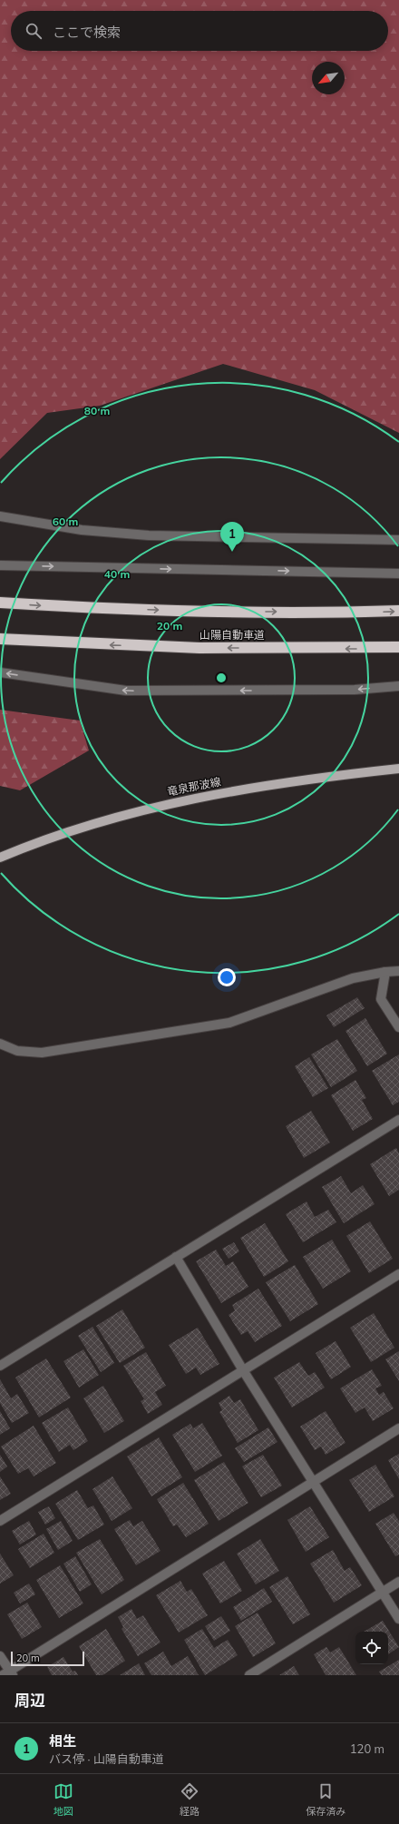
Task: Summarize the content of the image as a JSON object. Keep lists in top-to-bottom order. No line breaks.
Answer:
{"streets":{"highway":["山陽自動車道"],"main road":["竜泉那波線"]},"scale_bar":"20 m","north":"bottom left","page":{"search":"ここで検索","pins":"1","scale":"20 m","heading":"周辺","list":[{"mark":"1","name":"相生","note":"バス停 · 山陽自動車道","value":"120 m"}],"nav":["地図","経路","保存済み"]},"rings":["80 m","60 m","40 m","20 m"]}
